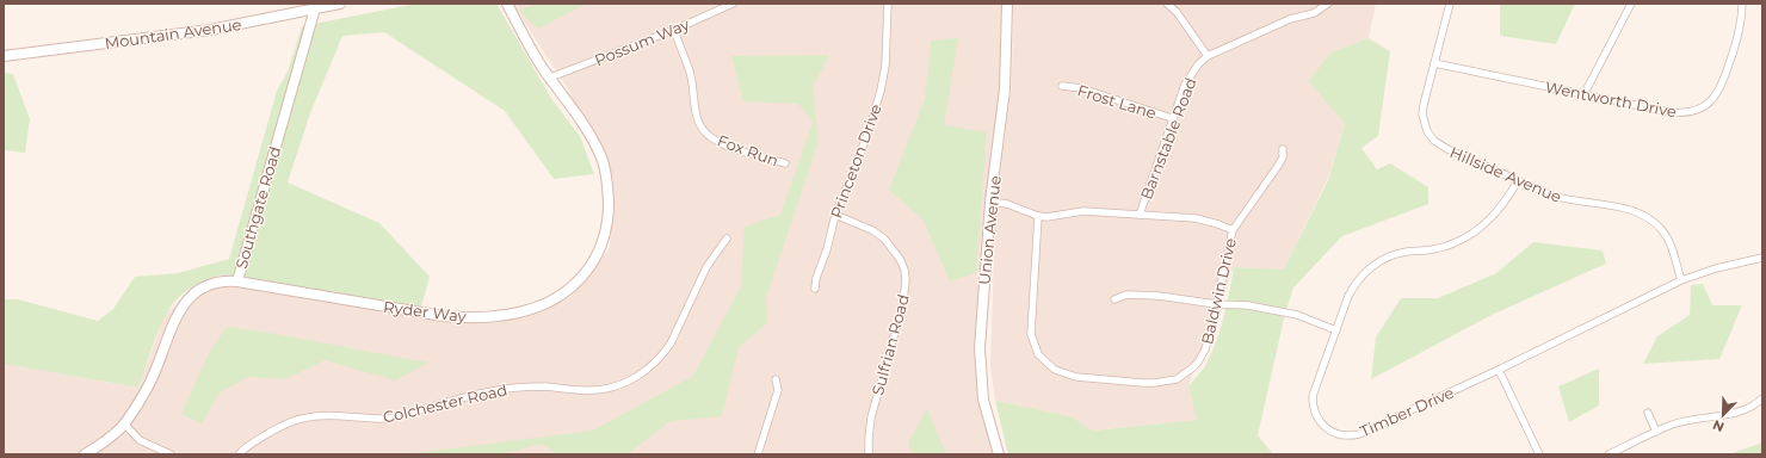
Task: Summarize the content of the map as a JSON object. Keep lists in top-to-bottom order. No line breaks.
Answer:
{"streets":{"street":["Mountain Avenue","Possum Way","Wentworth Drive","Frost Lane","Barnstable Road","Fox Run","Princeton Drive","Hillside Avenue","Southgate Road","Union Avenue","Baldwin Drive","Ryder Way","Sulfrian Road","Colchester Road","Timber Drive"]},"crossings":[["Mountain Avenue","Southgate Road"],["Possum Way","Fox Run"],["Possum Way","Ryder Way"],["Wentworth Drive","Hillside Avenue"],["Frost Lane","Barnstable Road"],["Princeton Drive","Sulfrian Road"],["Hillside Avenue","Timber Drive"],["Southgate Road","Ryder Way"]],"north":"bottom left"}
